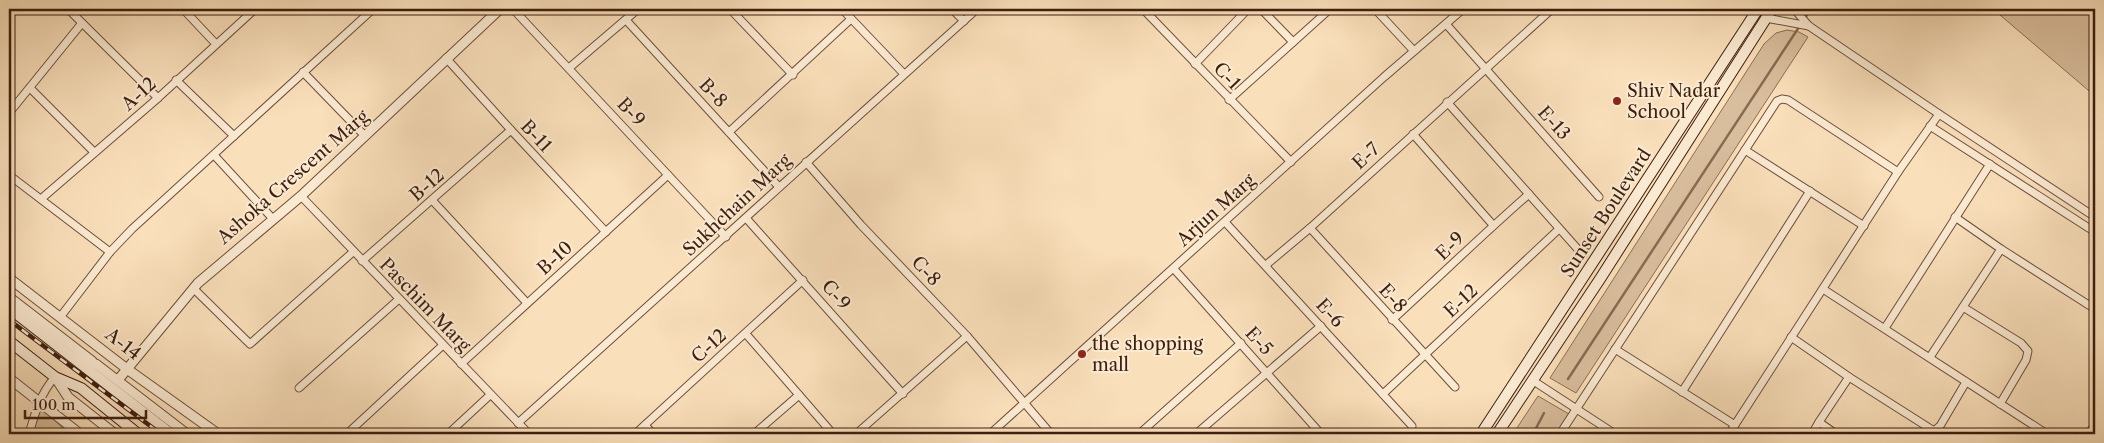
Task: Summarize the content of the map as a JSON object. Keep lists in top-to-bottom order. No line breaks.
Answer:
{"streets":{"main road":["Sunset Boulevard"],"street":["C-1","B-8","A-12","B-9","E-13","B-11","E-7","Ashoka Crescent Marg","B-12","Sukhchain Marg","Arjun Marg","E-9","B-10","C-8","C-9","E-8","E-12","Paschim Marg","E-6","E-5","A-14","C-12"]},"crossings":[["C-1","Arjun Marg"],["B-8","Sukhchain Marg"],["B-9","Sukhchain Marg"],["B-9","B-10"],["E-13","E-7"],["E-13","Arjun Marg"],["B-11","Ashoka Crescent Marg"],["B-11","B-12"],["B-11","B-10"],["E-7","E-8"],["E-7","E-6"],["Ashoka Crescent Marg","Paschim Marg"],["Ashoka Crescent Marg","A-14"],["B-12","Paschim Marg"],["Sukhchain Marg","C-8"],["Sukhchain Marg","C-9"],["Sukhchain Marg","Paschim Marg"],["Arjun Marg","C-8"],["Arjun Marg","E-6"],["Arjun Marg","E-5"],["E-9","E-8"],["B-10","Paschim Marg"],["C-9","C-12"],["E-8","E-12"],["E-12","E-6"]],"places":["Shiv Nadar School","the shopping mall"],"scale_bar":"100 m"}
